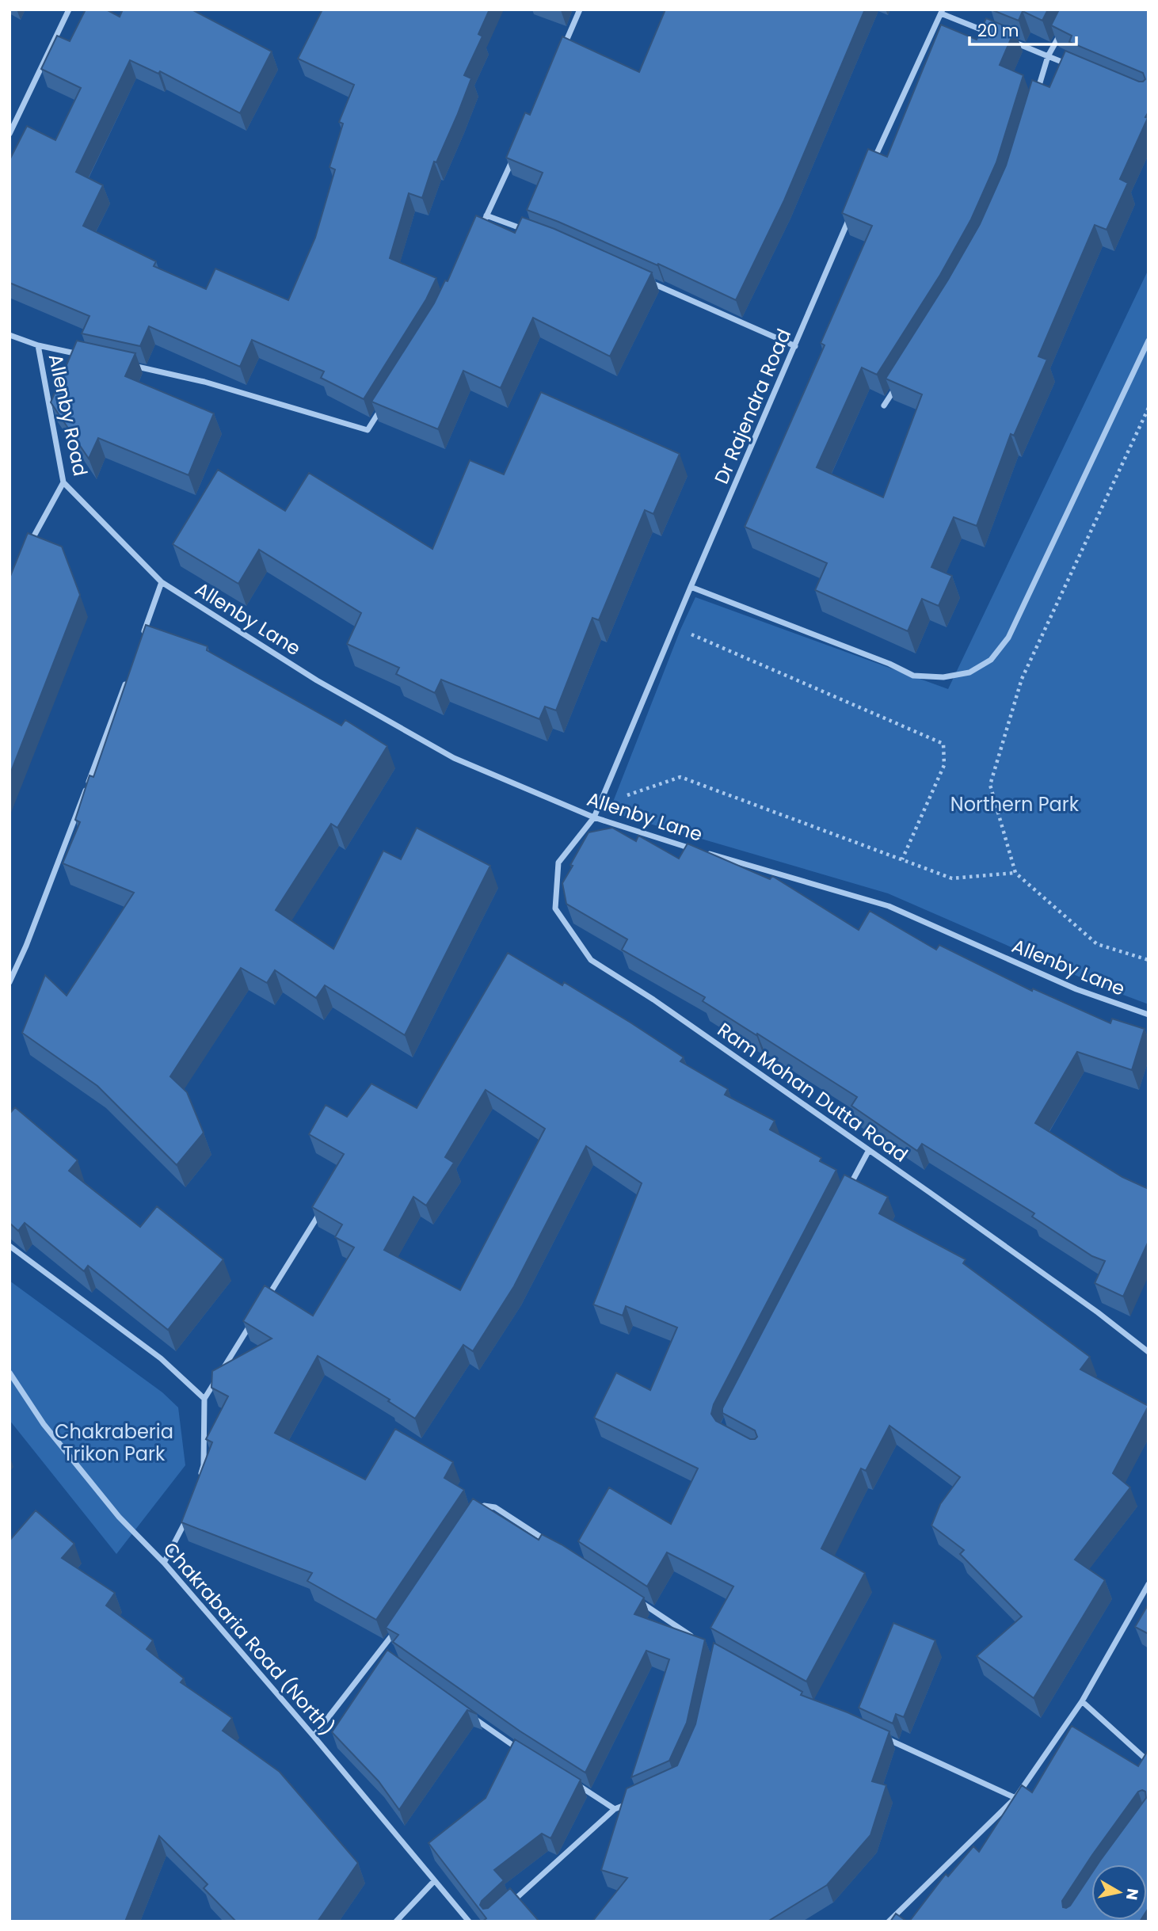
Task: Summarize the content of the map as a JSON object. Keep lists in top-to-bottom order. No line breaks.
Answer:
{"streets":{"street":["Dr Rajendra Road","Allenby Road","Allenby Lane","Ram Mohan Dutta Road","Chakrabaria Road (North)"]},"crossings":[["Dr Rajendra Road","Allenby Lane"],["Dr Rajendra Road","Ram Mohan Dutta Road"],["Allenby Road","Allenby Lane"],["Allenby Lane","Ram Mohan Dutta Road"]],"parks":["Northern Park","Chakraberia Trikon Park"],"scale_bar":"20 m","north":"right"}
